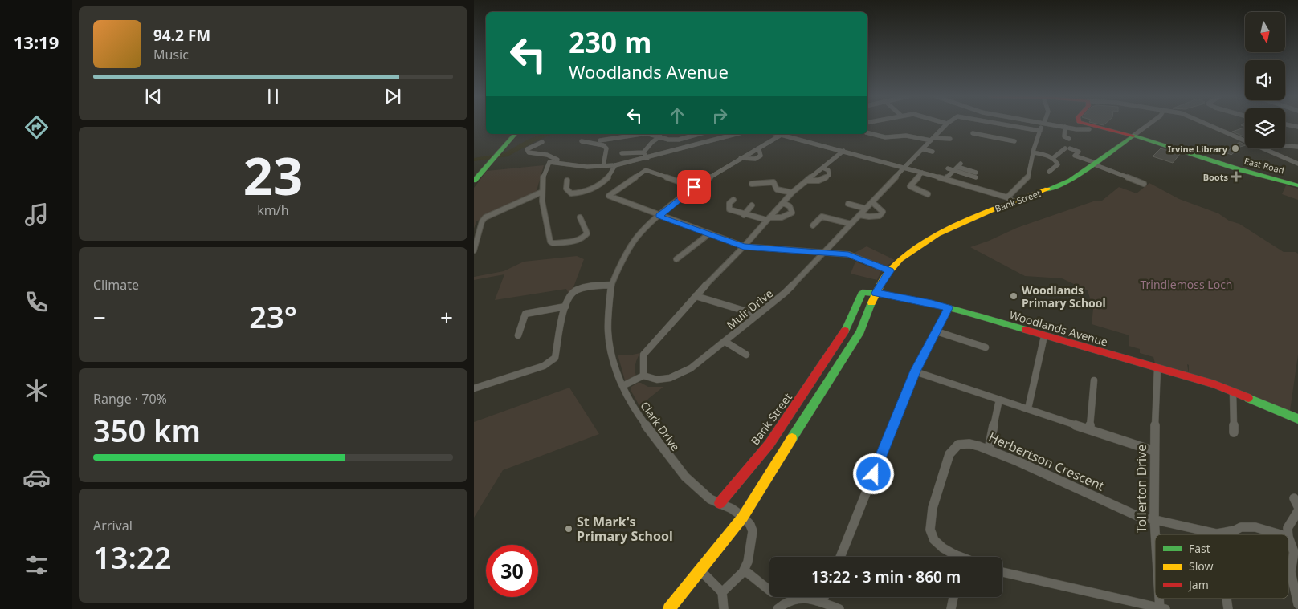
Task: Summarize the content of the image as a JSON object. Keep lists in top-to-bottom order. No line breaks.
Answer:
{"streets":{"main road":["East Road","Bank Street","Woodlands Avenue"],"street":["Muir Drive","Clark Drive","Herbertson Crescent","Tollerton Drive"]},"crossings":[["East Road","Bank Street"],["Bank Street","Woodlands Avenue"],["Bank Street","Clark Drive"],["Woodlands Avenue","Tollerton Drive"],["Herbertson Crescent","Tollerton Drive"]],"parks":["Trindlemoss Loch"],"places":{"other":["Irvine Library","Woodlands Primary School","St Mark's Primary School"],"health":["Boots"]},"legend":["Fast","Slow","Jam"],"north":"bottom","page":{"tabs":"13:19","turn":["230 m","Woodlands Avenue"],"song":["94.2 FM","Music"],"tile":[["23","km/h"],"Climate",["Range · 70%","350 km"],["Arrival","13:22"]],"heat":["−","23°","+"],"limit":"30","trip":"13:22 · 3 min · 860 m"}}
